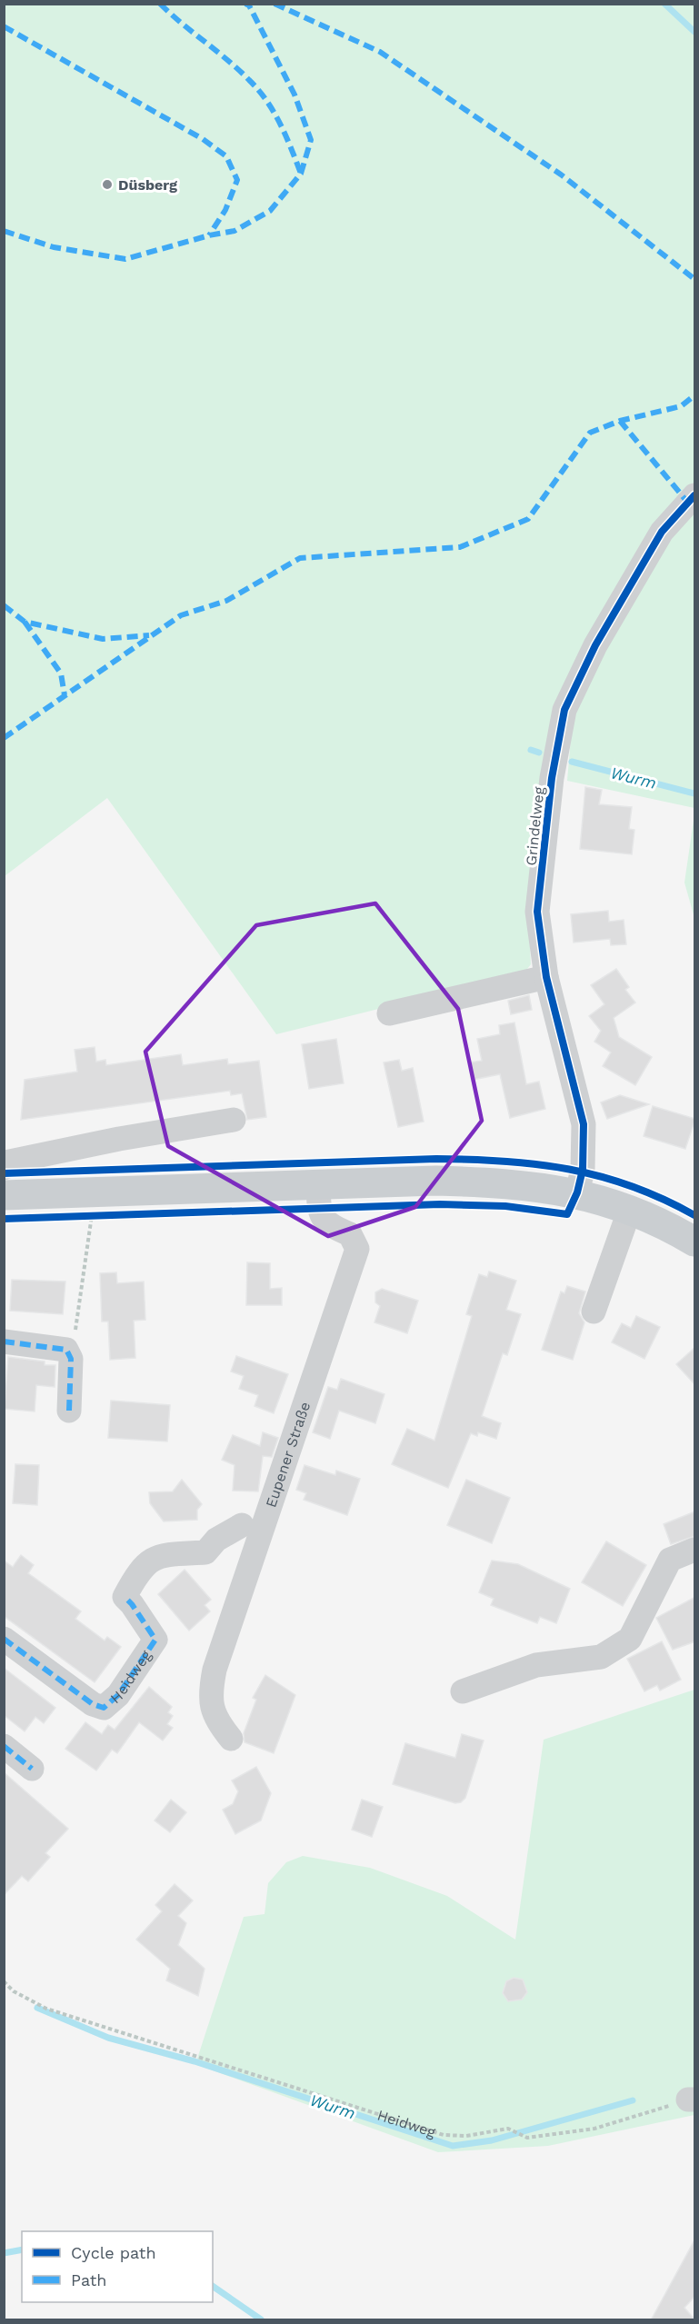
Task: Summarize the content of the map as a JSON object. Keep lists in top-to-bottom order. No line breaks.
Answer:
{"streets":{"street":["Grindelweg","Eupener Straße","Heidweg"]},"water":["Wurm"],"places":["Düsberg"],"legend":["Cycle path","Path"]}
